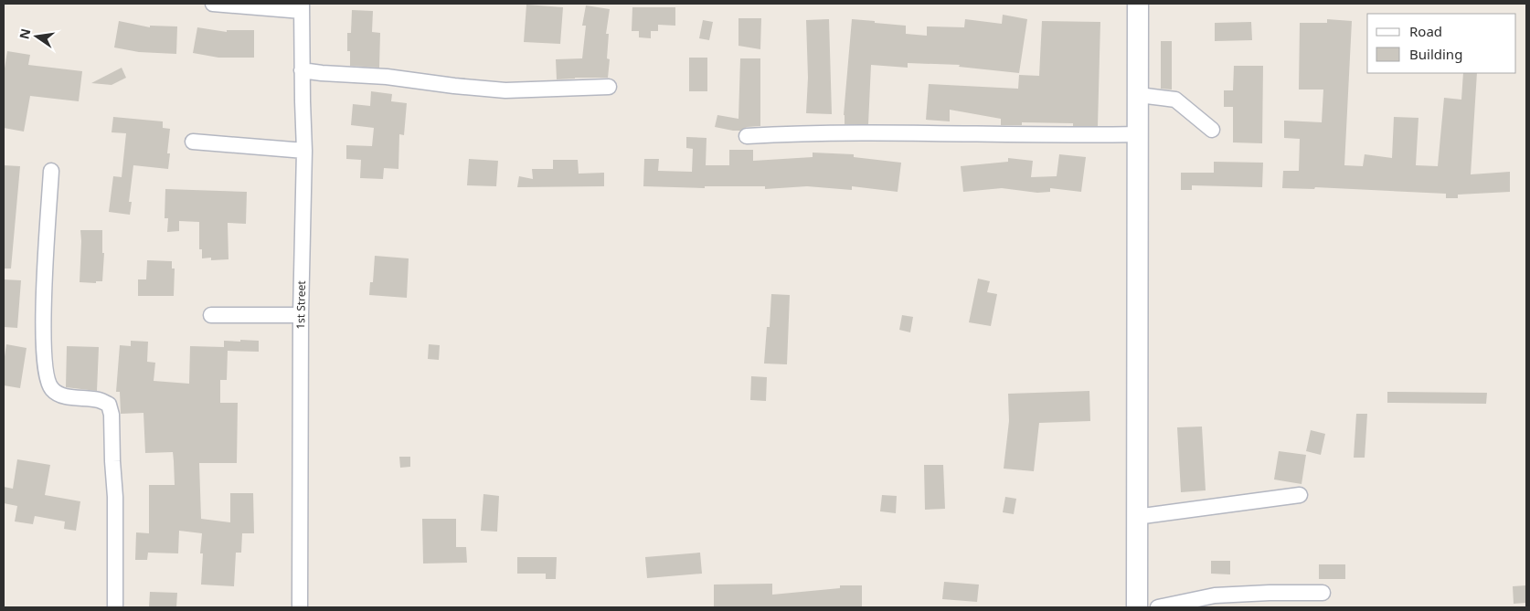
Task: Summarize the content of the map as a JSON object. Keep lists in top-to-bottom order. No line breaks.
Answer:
{"streets":{"street":["1st Street"]},"legend":["Road","Building"],"north":"left"}
